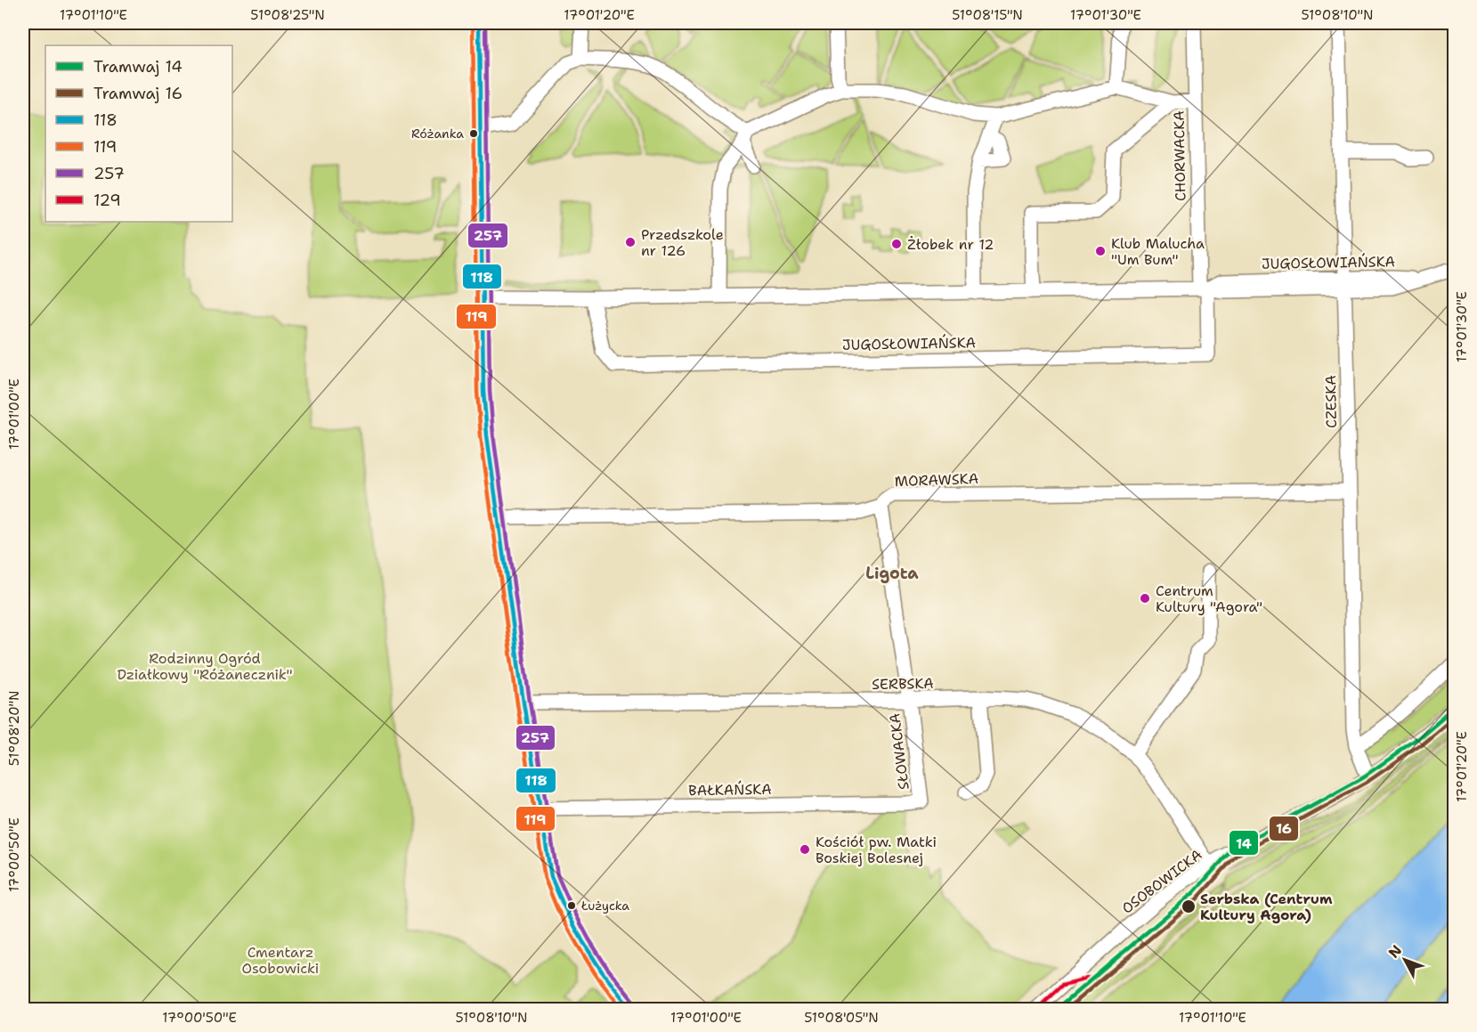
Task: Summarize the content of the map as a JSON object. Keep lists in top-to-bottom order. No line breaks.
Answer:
{"streets":{"street":["CHORWACKA","JUGOSŁOWIAŃSKA","CZESKA","MORAWSKA","SERBSKA","SŁOWACKA","BAŁKAŃSKA","OSOBOWICKA"]},"crossings":[["CHORWACKA","JUGOSŁOWIAŃSKA"],["JUGOSŁOWIAŃSKA","CZESKA"],["CZESKA","MORAWSKA"],["CZESKA","OSOBOWICKA"],["MORAWSKA","SŁOWACKA"],["SERBSKA","SŁOWACKA"],["SERBSKA","OSOBOWICKA"],["SŁOWACKA","BAŁKAŃSKA"]],"districts":["Ligota"],"parks":["Rodzinny Ogród Działkowy \"Różanecznik\"","Cmentarz Osobowicki"],"places":["Różanka","Przedszkole nr 126","Żłobek nr 12","Klub Malucha \"Um Bum\"","Centrum Kultury \"Agora\"","Kościół pw. Matki Boskiej Bolesnej","Łużycka","Serbska (Centrum Kultury Agora)"],"lines":["transit line 118","transit line 119","transit line 257","tram line 14","transit line 129","tram line 16"],"legend":["Tramwaj 14","Tramwaj 16","118","119","257","129"],"north":"top left","coordinates":["17°01'10\"E","51°08'25\"N","17°01'20\"E","51°08'15\"N","17°01'30\"E","51°08'10\"N","17°01'00\"E","51°08'20\"N","17°00'50\"E","51°08'05\"N"]}
